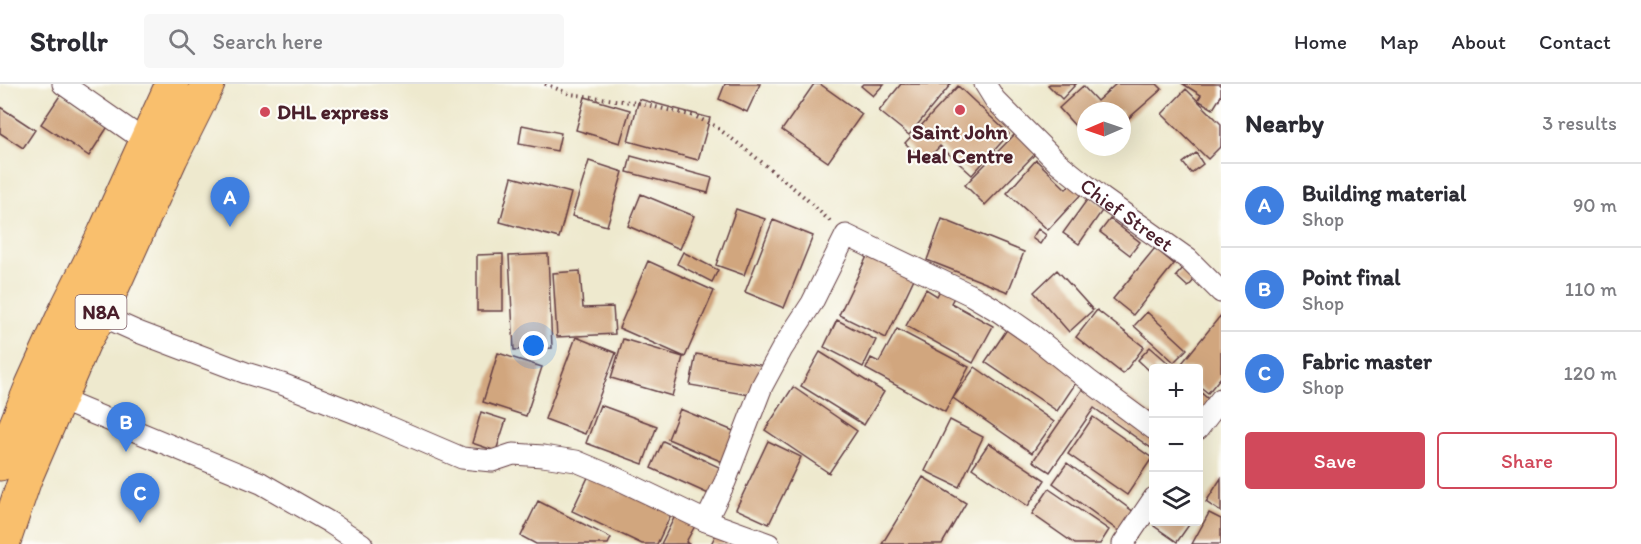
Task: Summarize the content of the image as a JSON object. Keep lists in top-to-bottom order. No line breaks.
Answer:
{"streets":{"highway":["N8A"],"street":["Chief Street"]},"places":["Saint John Heal Centre","DHL express"],"north":"left","page":{"header":"Strollr","search":"Search here","nav":["Home","Map","About","Contact"],"heading":["Nearby","3 results"],"list":[{"mark":"A","name":"Building material","note":"Shop","value":"90 m"},{"mark":"B","name":"Point final","note":"Shop","value":"110 m"},{"mark":"C","name":"Fabric master","note":"Shop","value":"120 m"}],"pins":["A","B","C"],"map_buttons":["+","−"],"buttons":["Save","Share"]}}
